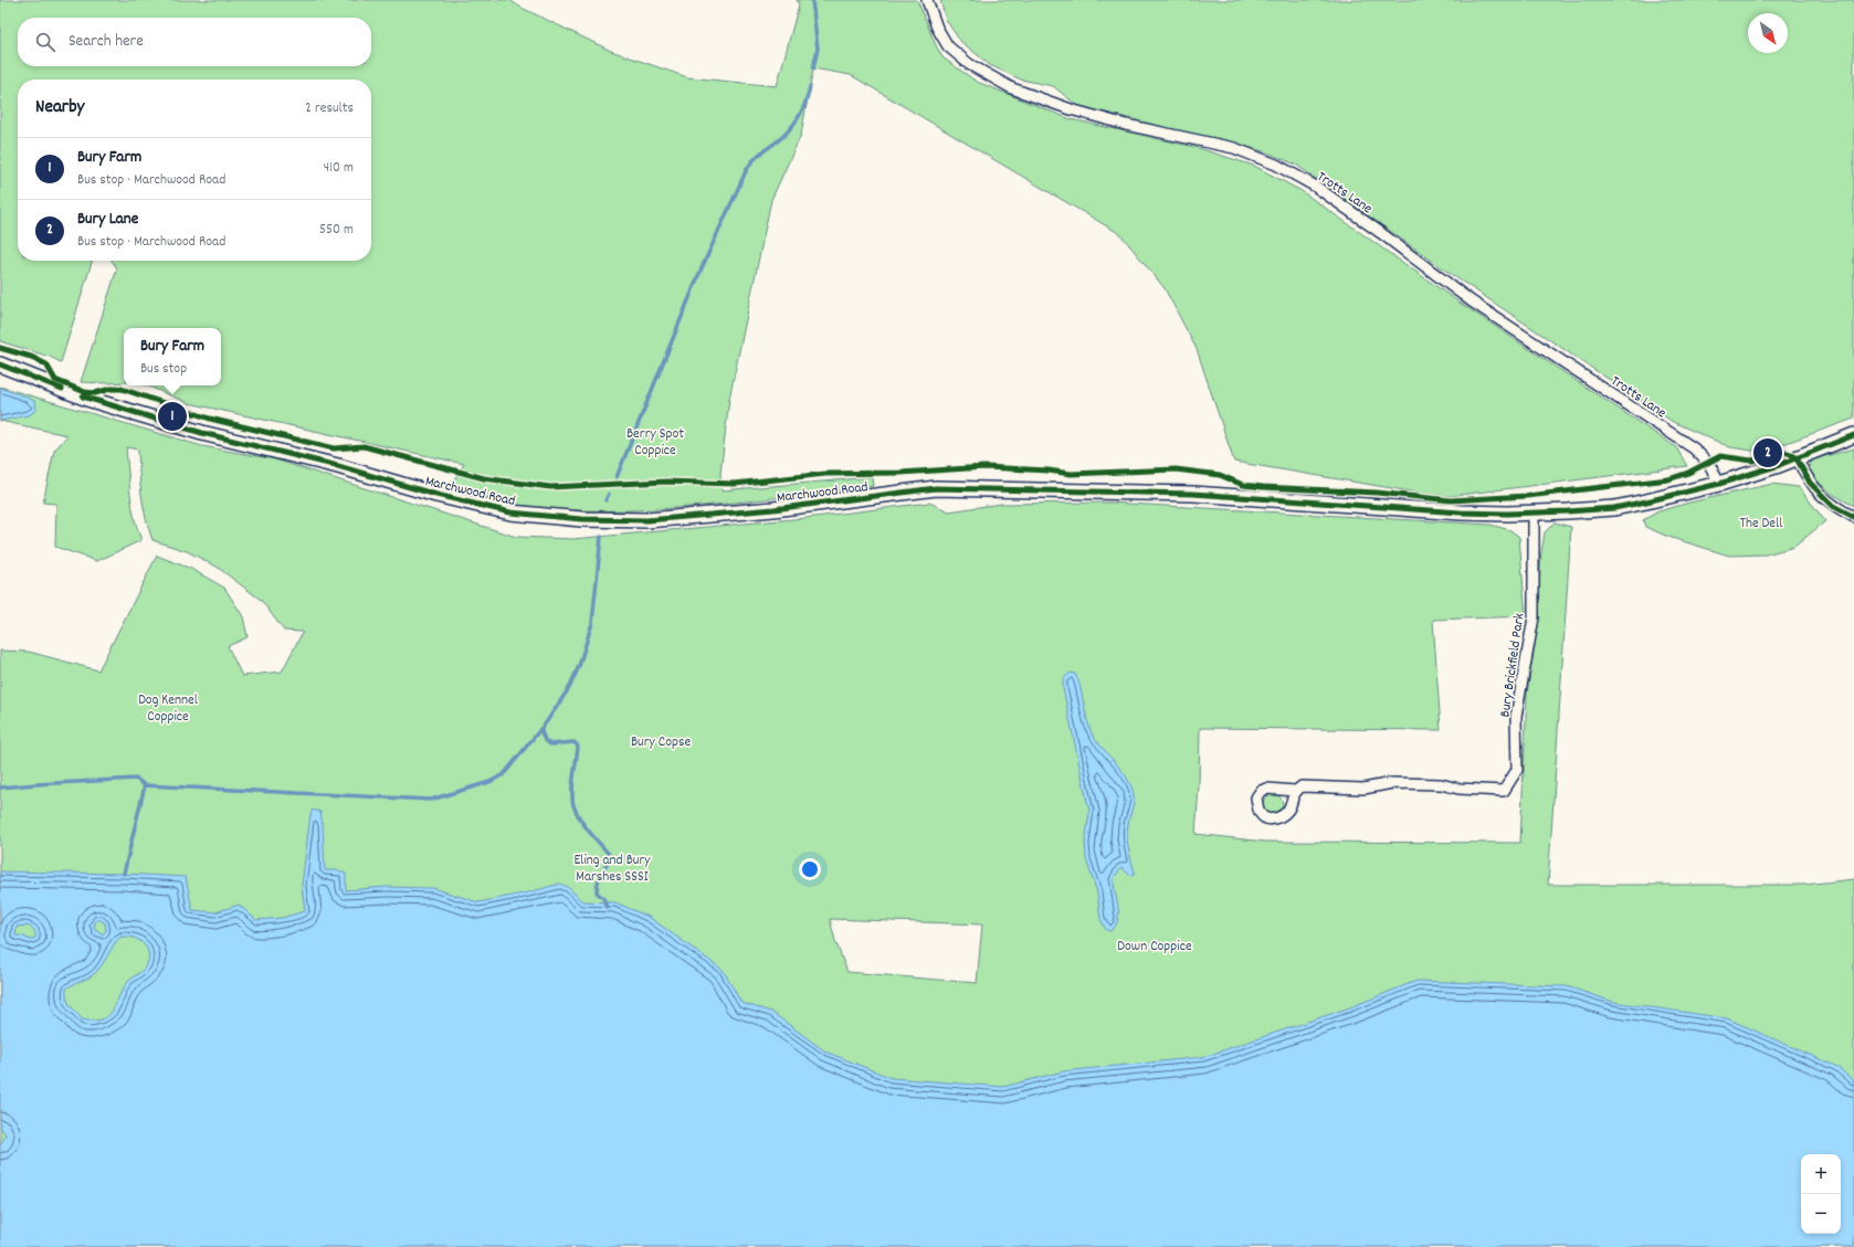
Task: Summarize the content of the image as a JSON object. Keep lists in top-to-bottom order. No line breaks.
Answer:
{"streets":{"street":["Trotts Lane","Marchwood Road","Bury Brickfield Park"]},"crossings":[["Trotts Lane","Marchwood Road"],["Marchwood Road","Bury Brickfield Park"]],"parks":["Berry Spot Coppice","The Dell","Dog Kennel Coppice","Bury Copse","Eling and Bury Marshes SSSI","Down Coppice"],"north":"bottom right","page":{"search":"Search here","heading":["Nearby","2 results"],"list":[{"mark":"1","name":"Bury Farm","note":"Bus stop · Marchwood Road","value":"410 m"},{"mark":"2","name":"Bury Lane","note":"Bus stop · Marchwood Road","value":"550 m"}],"popup":["Bury Farm","Bus stop"],"pins":["1","2"],"map_buttons":["+","−"]}}
